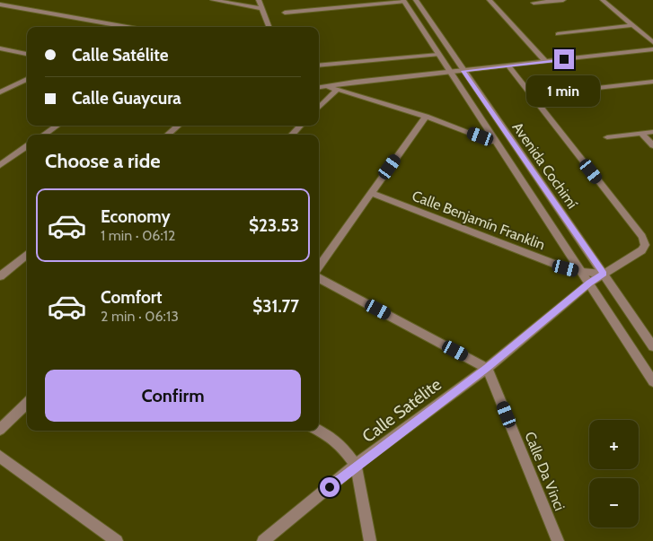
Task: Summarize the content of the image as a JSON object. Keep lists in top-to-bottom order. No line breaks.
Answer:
{"streets":{"street":["Avenida Cochimí","Calle Benjamín Franklin","Calle Satélite","Calle Da Vinci"]},"crossings":[["Avenida Cochimí","Calle Benjamín Franklin"],["Avenida Cochimí","Calle Satélite"],["Calle Benjamín Franklin","Calle Satélite"],["Calle Satélite","Calle Da Vinci"]],"page":{"banner":["Calle Satélite","Calle Guaycura"],"bubble":"1 min","heading":"Choose a ride","list":[{"name":"Economy","note":"1 min · 06:12","value":"$23.53"},{"name":"Comfort","note":"2 min · 06:13","value":"$31.77"}],"buttons":"Confirm","map_buttons":["+","−"]}}
